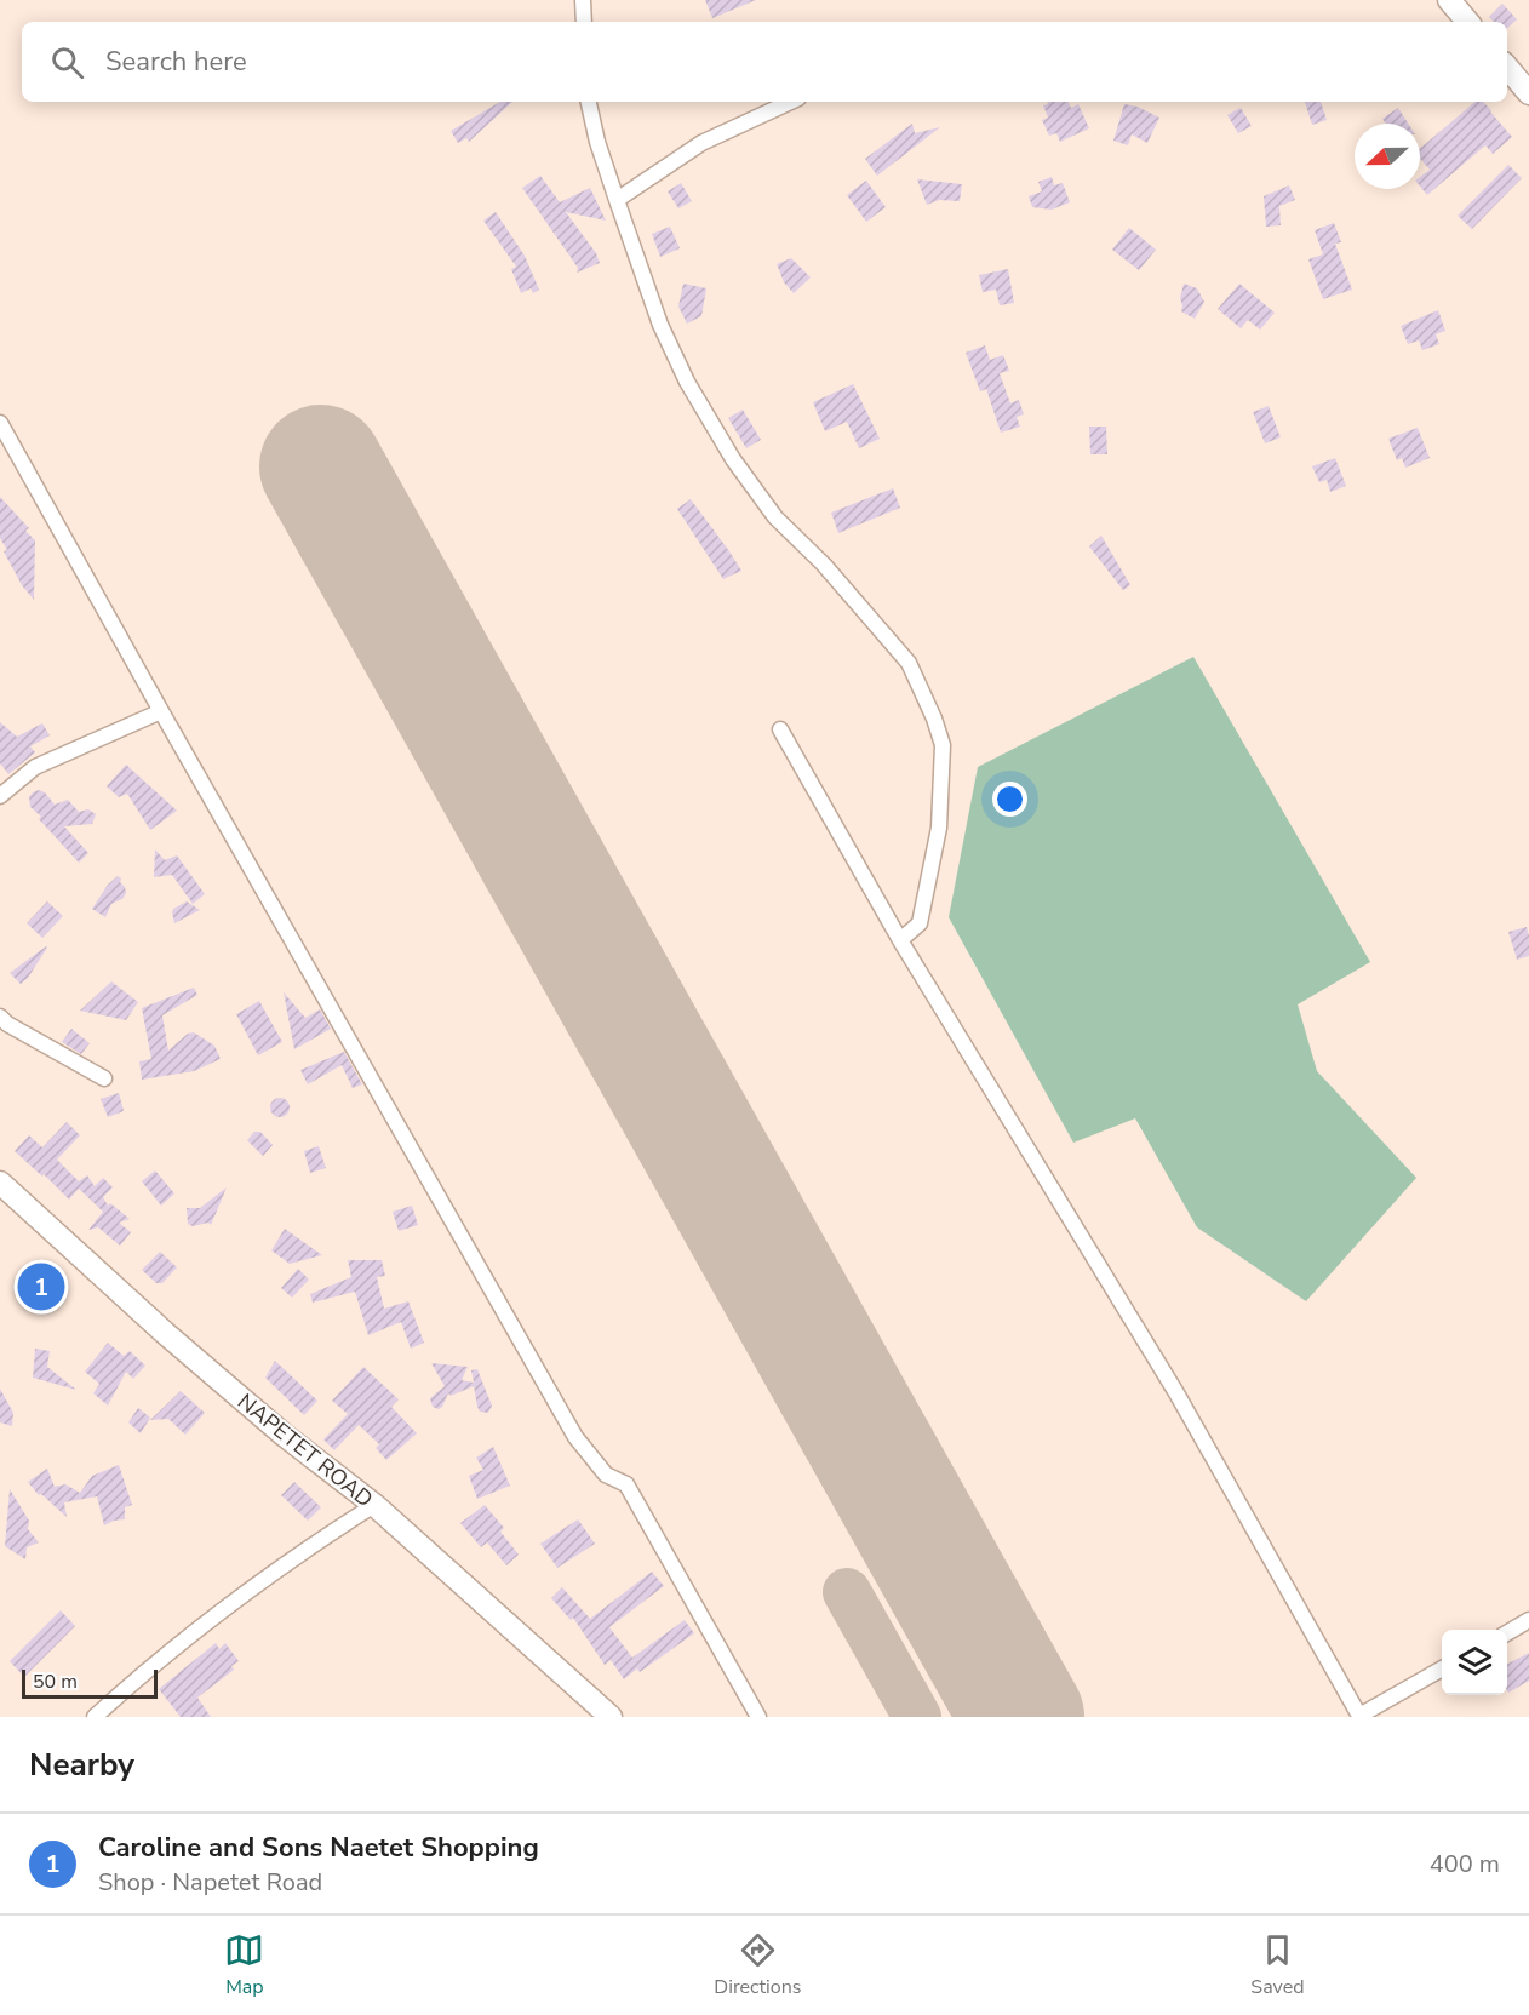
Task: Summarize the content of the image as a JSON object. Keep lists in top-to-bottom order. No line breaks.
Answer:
{"streets":{"main road":["NAPETET ROAD"]},"scale_bar":"50 m","north":"left","page":{"search":"Search here","pins":"1","scale":"50 m","heading":"Nearby","list":[{"mark":"1","name":"Caroline and Sons Naetet Shopping","note":"Shop · Napetet Road","value":"400 m"}],"nav":["Map","Directions","Saved"]}}
